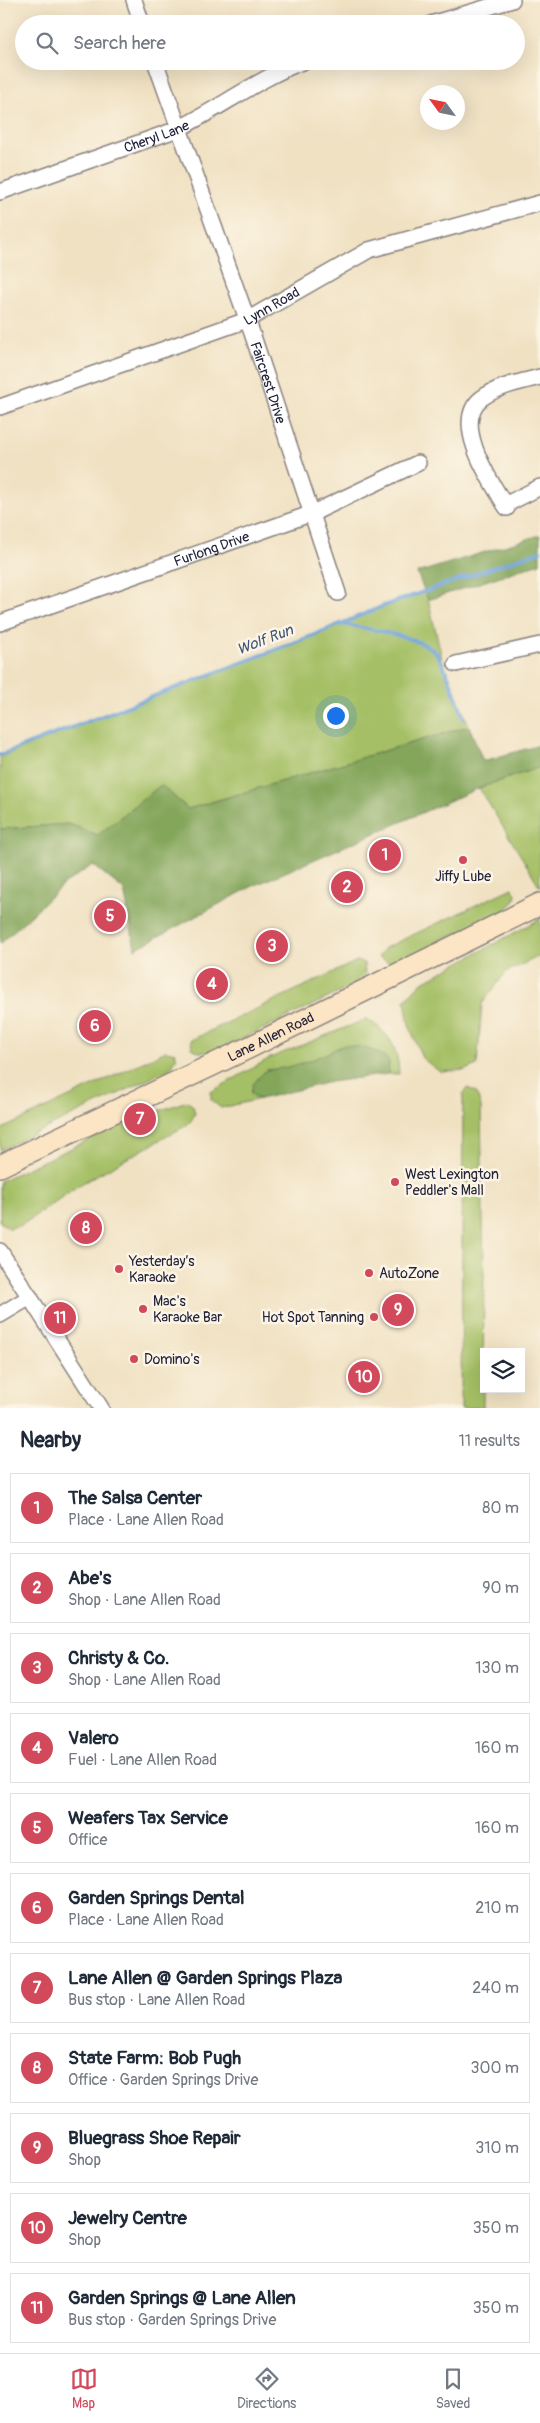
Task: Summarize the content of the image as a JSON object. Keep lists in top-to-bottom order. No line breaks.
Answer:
{"streets":{"main road":["Lane Allen Road"],"street":["Cheryl Lane","Lynn Road","Faircrest Drive","Furlong Drive"]},"crossings":[["Cheryl Lane","Faircrest Drive"],["Lynn Road","Faircrest Drive"],["Faircrest Drive","Furlong Drive"]],"water":["Wolf Run"],"places":["Jiffy Lube","West Lexington Peddler's Mall","Yesterday’s Karaoke","AutoZone","Mac's Karaoke Bar","Hot Spot Tanning","Domino's"],"north":"top left","page":{"search":"Search here","pins":["1","2","5","3","4","6","7","8","9","11","10"],"heading":["Nearby","11 results"],"list":[{"mark":"1","name":"The Salsa Center","note":"Place · Lane Allen Road","value":"80 m"},{"mark":"2","name":"Abe's","note":"Shop · Lane Allen Road","value":"90 m"},{"mark":"3","name":"Christy & Co.","note":"Shop · Lane Allen Road","value":"130 m"},{"mark":"4","name":"Valero","note":"Fuel · Lane Allen Road","value":"160 m"},{"mark":"5","name":"Weafers Tax Service","note":"Office","value":"160 m"},{"mark":"6","name":"Garden Springs Dental","note":"Place · Lane Allen Road","value":"210 m"},{"mark":"7","name":"Lane Allen @ Garden Springs Plaza","note":"Bus stop · Lane Allen Road","value":"240 m"},{"mark":"8","name":"State Farm: Bob Pugh","note":"Office · Garden Springs Drive","value":"300 m"},{"mark":"9","name":"Bluegrass Shoe Repair","note":"Shop","value":"310 m"},{"mark":"10","name":"Jewelry Centre","note":"Shop","value":"350 m"},{"mark":"11","name":"Garden Springs @ Lane Allen","note":"Bus stop · Garden Springs Drive","value":"350 m"}],"nav":["Map","Directions","Saved"]}}
